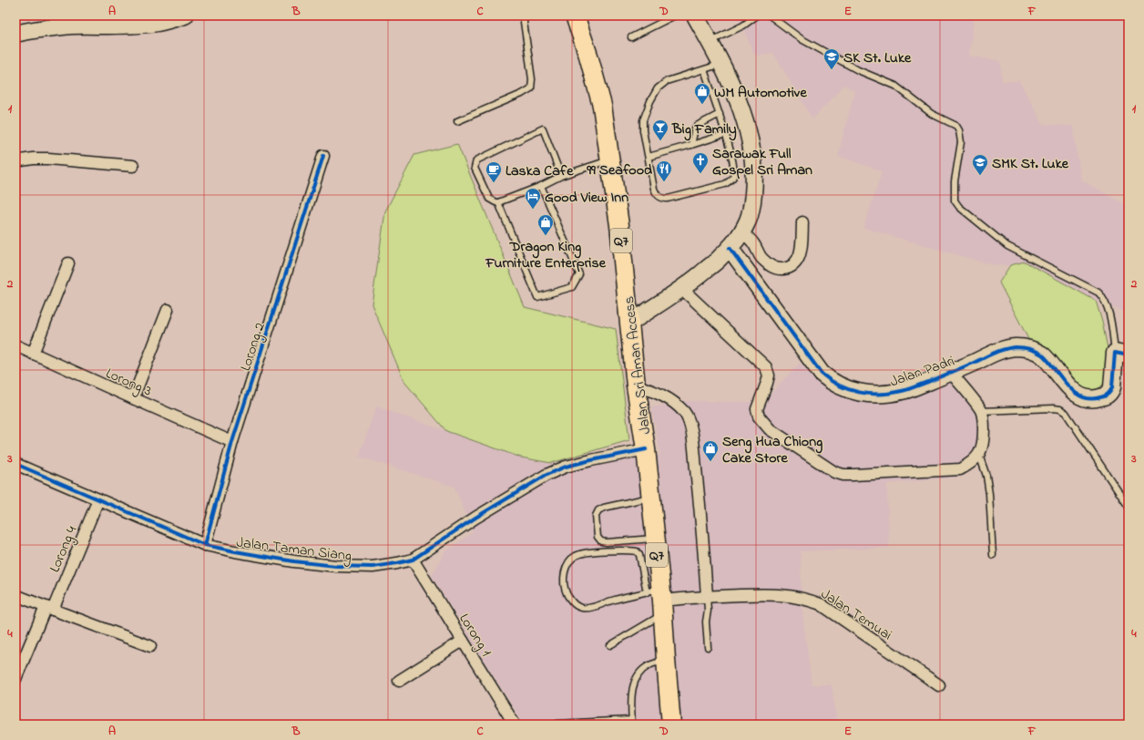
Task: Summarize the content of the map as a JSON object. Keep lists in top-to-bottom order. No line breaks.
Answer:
{"streets":{"main road":["Q7","Jalan Sri Aman Access"],"street":["Lorong 2","Jalan Padri","Lorong 3","Jalan Taman Siang","Lorong 4","Jalan Temuai","Lorong 1"]},"crossings":[["Q7","Jalan Sri Aman Access"],["Lorong 2","Lorong 3"],["Lorong 2","Jalan Taman Siang"],["Jalan Sri Aman Access","Jalan Taman Siang"],["Jalan Sri Aman Access","Jalan Temuai"],["Jalan Taman Siang","Lorong 4"],["Jalan Taman Siang","Lorong 1"]],"places":{"school or university":["SK St. Luke","SMK St. Luke"],"shop":["WM Automotive","Dragon King Furniture Enterprise","Seng Hua Chiong Cake Store"],"bar":["Big Family"],"church":["Sarawak Full Gospel Sri Aman"],"restaurant":["99 Seafood"],"cafe":["Laska Cafe"],"hotel":["Good View Inn"]},"grid":{"columns":["A","B","C","D","E","F"],"rows":["1","2","3","4"]}}
